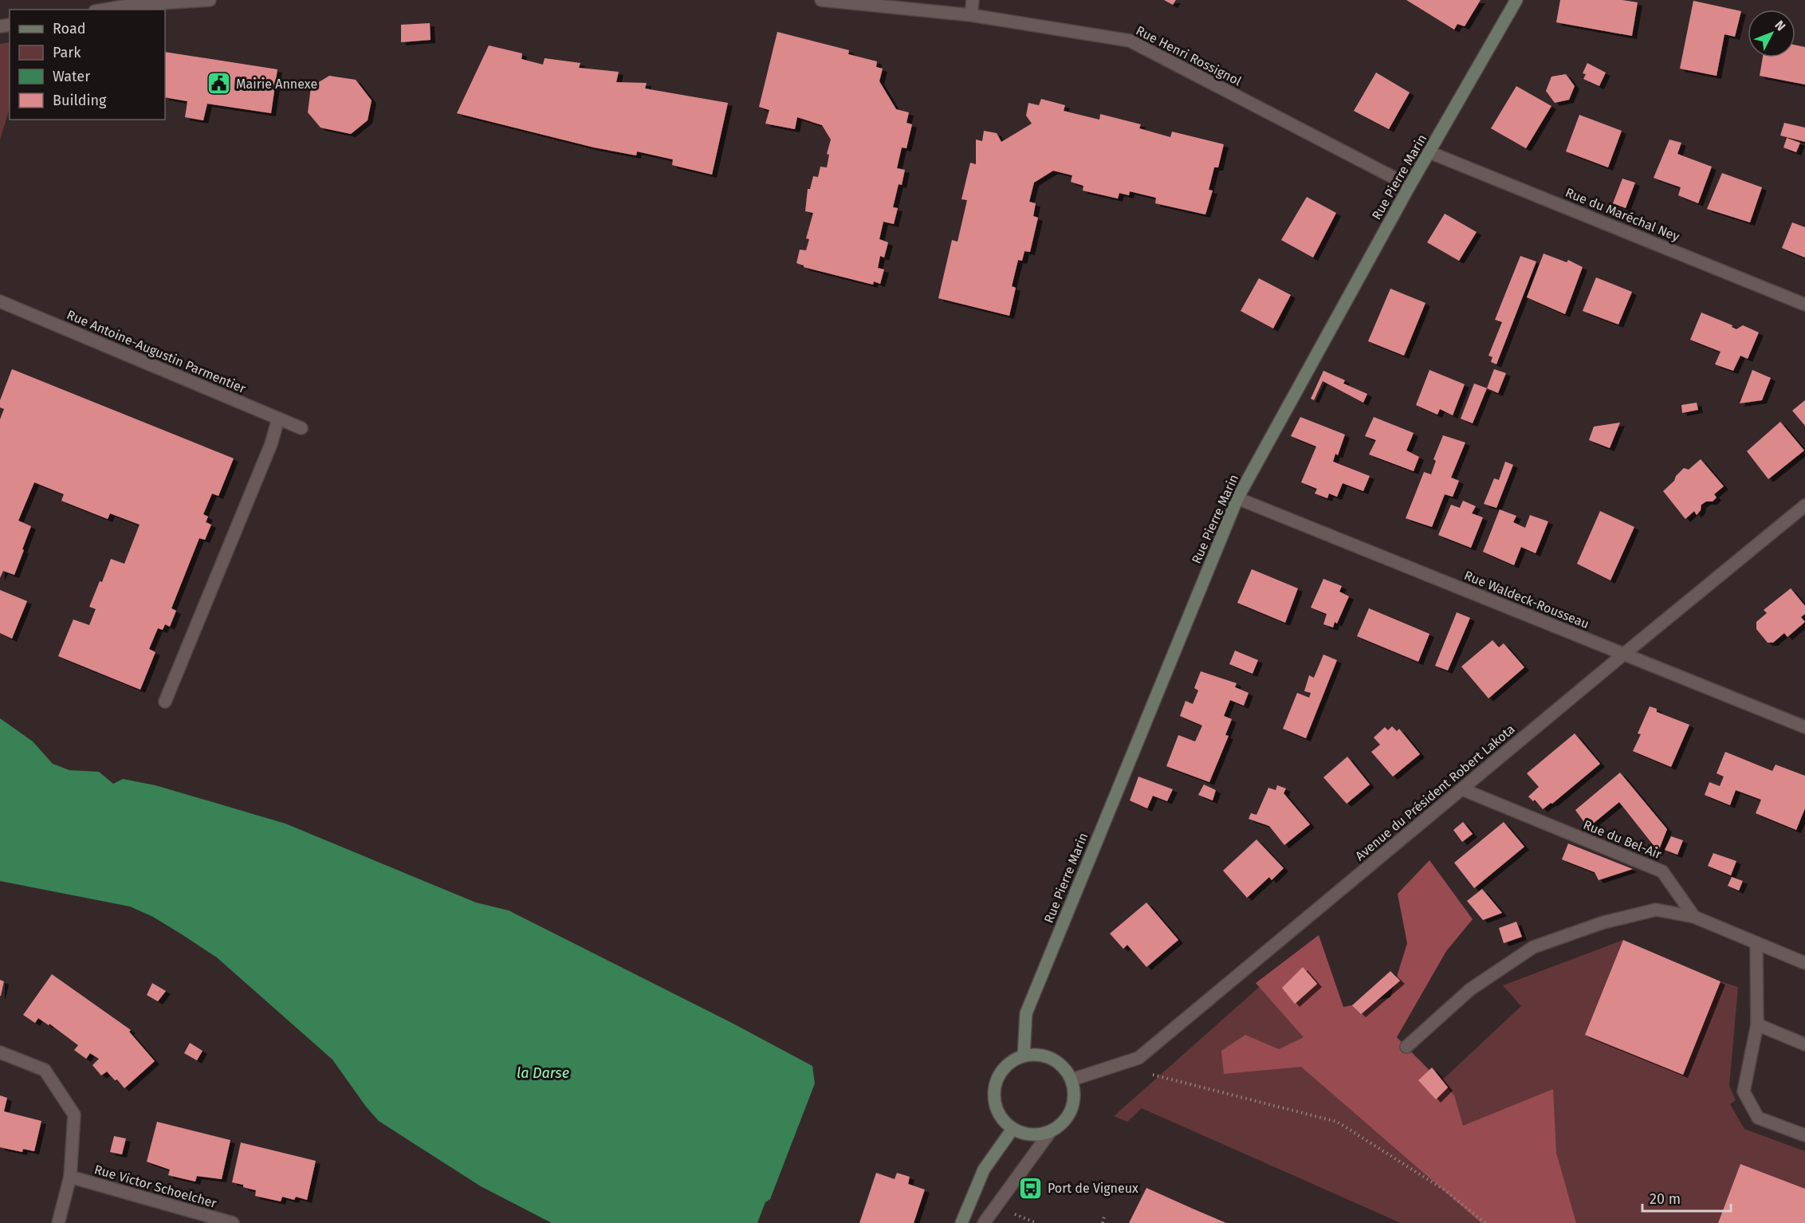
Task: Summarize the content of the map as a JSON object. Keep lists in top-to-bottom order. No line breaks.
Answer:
{"streets":{"street":["Rue Henri Rossignol","Rue Pierre Marin","Rue du Maréchal Ney","Rue Antoine-Augustin Parmentier","Rue Waldeck-Rousseau","Avenue du Président Robert Lakota","Rue du Bel-Air","Rue Victor Schoelcher"]},"crossings":[["Rue Henri Rossignol","Rue Pierre Marin"],["Rue Pierre Marin","Rue du Maréchal Ney"],["Rue Pierre Marin","Rue Waldeck-Rousseau"],["Rue Pierre Marin","Avenue du Président Robert Lakota"],["Rue Waldeck-Rousseau","Avenue du Président Robert Lakota"],["Avenue du Président Robert Lakota","Rue du Bel-Air"]],"water":["la Darse"],"places":{"public building":["Mairie Annexe"],"bus stop":["Port de Vigneux"]},"legend":["Road","Park","Water","Building"],"scale_bar":"20 m","north":"top right"}
